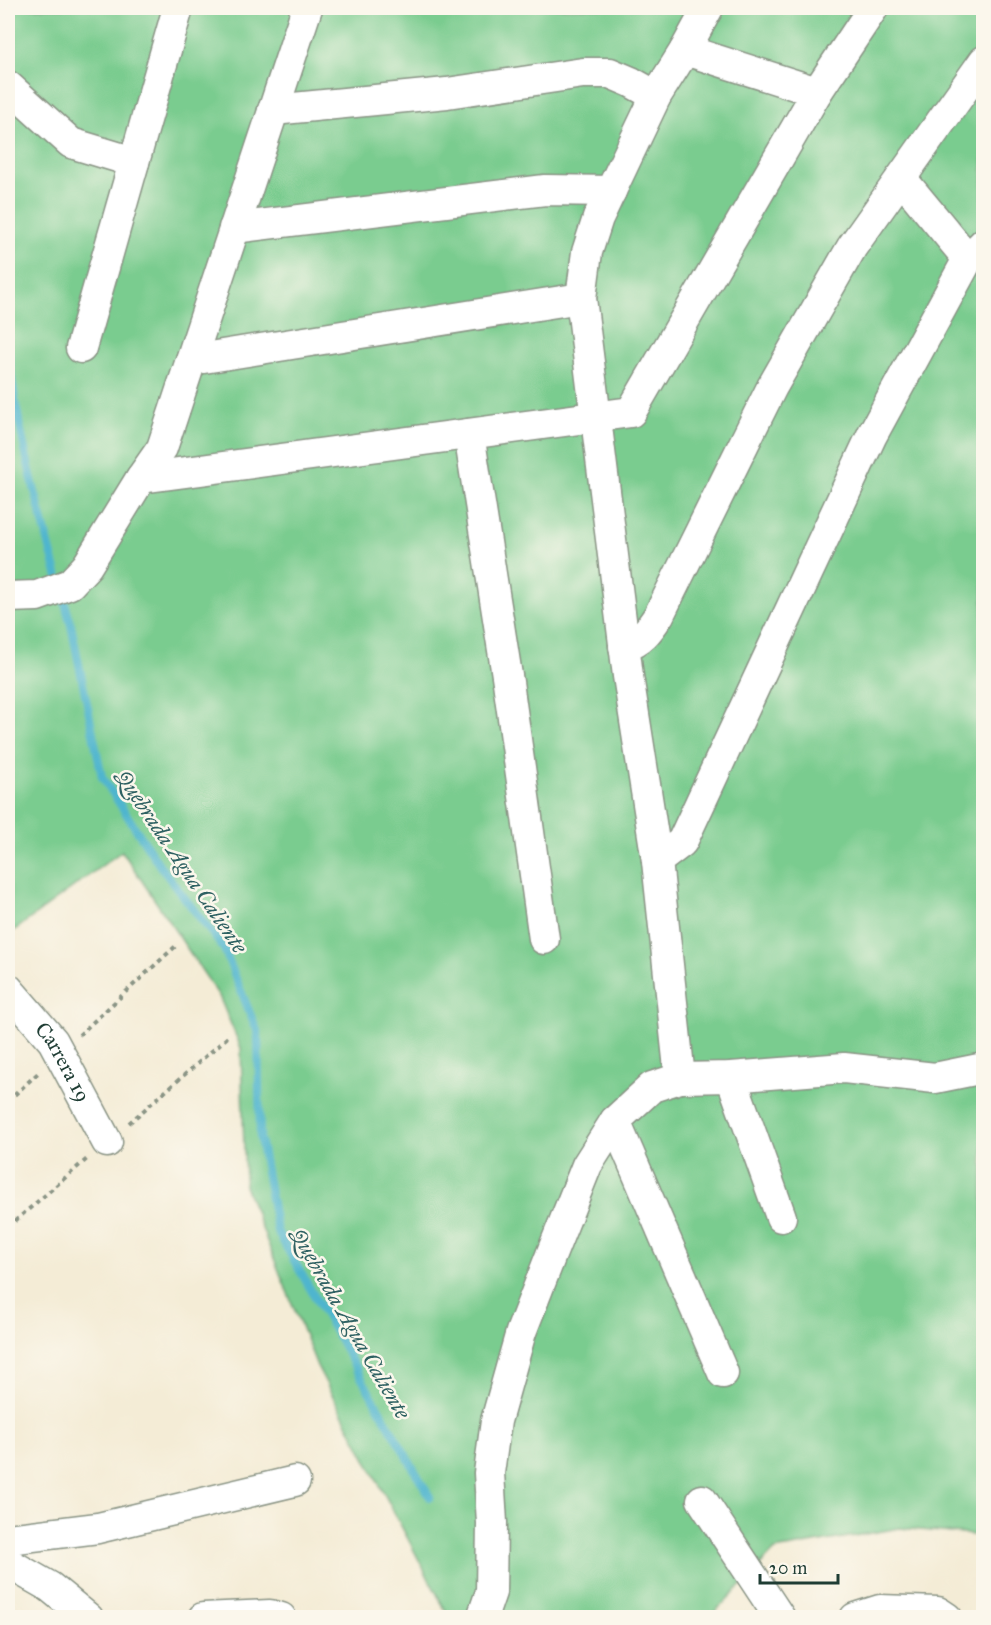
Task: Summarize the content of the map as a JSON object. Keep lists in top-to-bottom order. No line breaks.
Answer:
{"streets":{"street":["Carrera 19"]},"water":["Quebrada Agua Caliente"],"scale_bar":"20 m"}
